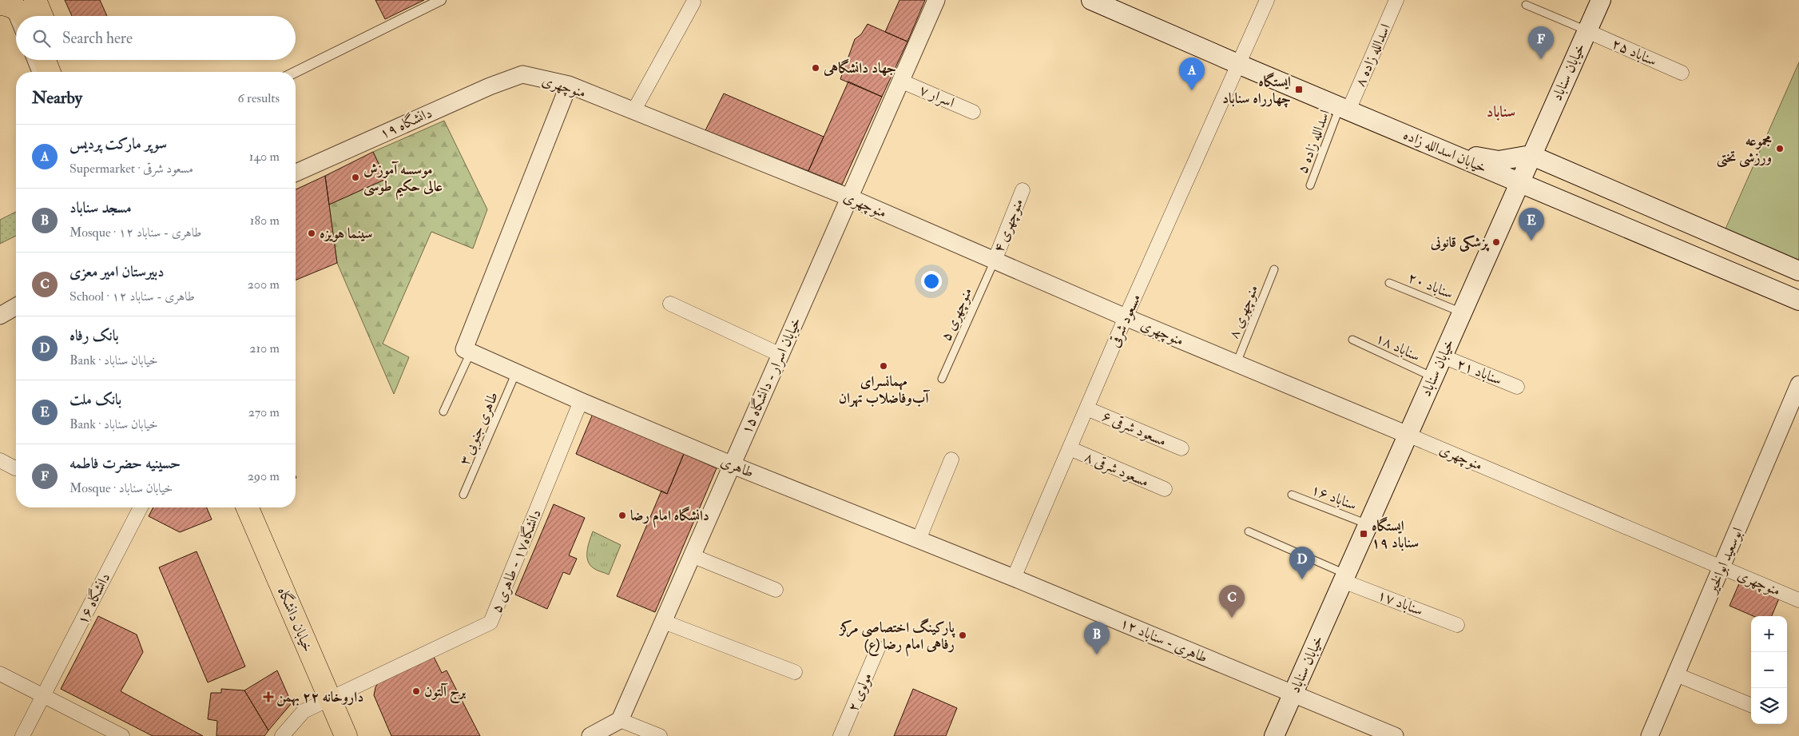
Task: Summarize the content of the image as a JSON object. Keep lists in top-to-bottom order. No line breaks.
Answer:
{"streets":{"main road":["خیابان سناباد","خیابان اسدالله زاده","خیابان دانشگاه"],"street":["سناباد ۲۵","اسدالله زاده ۸","منوچهری","اسرار ۷","دانشگاه ۱۹","منوچهری ۴","مسعود شرقی","سناباد ۲۱","خیابان اسرار - دانشگاه ۱۵","مسعود شرقی ۶","طاهری","مسعود شرقی ۸","ابوسعید ابوالخیر","دانشگاه۱۷ - طاهری ۵","دانشگاه ۱۶","سناباد ۱۷","طاهری - سناباد ۱۲","مولوی ۲"],"lane":["اسدالله زاده ۵","سناباد ۲۰","منوچهری ۸","منوچهری ۵","سناباد ۱۸","طاهری جنوبی ۳","سناباد ۱۶"]},"crossings":[["سناباد ۲۵","خیابان سناباد"],["اسدالله زاده ۸","اسدالله زاده ۵"],["اسدالله زاده ۸","خیابان اسدالله زاده"],["خیابان سناباد","منوچهری"],["خیابان سناباد","خیابان اسدالله زاده"],["خیابان سناباد","سناباد ۲۰"],["خیابان سناباد","سناباد ۱۸"],["خیابان سناباد","سناباد ۲۱"],["خیابان سناباد","سناباد ۱۶"],["خیابان سناباد","سناباد ۱۷"],["خیابان سناباد","طاهری - سناباد ۱۲"],["منوچهری","دانشگاه ۱۹"],["منوچهری","منوچهری ۴"],["منوچهری","منوچهری ۸"],["منوچهری","منوچهری ۵"],["منوچهری","مسعود شرقی"],["منوچهری","خیابان اسرار - دانشگاه ۱۵"],["منوچهری","ابوسعید ابوالخیر"],["اسرار ۷","خیابان اسرار - دانشگاه ۱۵"],["اسدالله زاده ۵","خیابان اسدالله زاده"],["خیابان اسدالله زاده","مسعود شرقی"],["منوچهری ۴","منوچهری ۵"],["مسعود شرقی","مسعود شرقی ۶"],["مسعود شرقی","طاهری"],["مسعود شرقی","مسعود شرقی ۸"],["مسعود شرقی","طاهری - سناباد ۱۲"],["خیابان اسرار - دانشگاه ۱۵","طاهری"],["طاهری جنوبی ۳","طاهری"],["طاهری","دانشگاه۱۷ - طاهری ۵"],["طاهری","طاهری - سناباد ۱۲"],["دانشگاه۱۷ - طاهری ۵","خیابان دانشگاه"]],"districts":["سناباد"],"places":{"other":["جهاد دانشگاهی","مجموعه ورزشی تختی","موسسه آموزش عالی حکیم طوسی","سینما هویزه","پزشکی قانونی","مهمانسرای آب‌و‌فاضلاب تهران","دانشگاه امام رضا","پارکینگ اختصاصی مرکز رفاهی امام رضا (ع)","برج آلتون"],"transit":["ایستگاه چهارراه سناباد","ایستگاه سناباد ۱۹"],"health":["داروخانه ۲۲ بهمن"]},"page":{"search":"Search here","pins":["F","A","E","D","C","B"],"heading":["Nearby","6 results"],"list":[{"mark":"A","name":"سوپر مارکت پردیس","note":"Supermarket · مسعود شرقی","value":"140 m"},{"mark":"B","name":"مسجد سناباد","note":"Mosque · طاهری - سناباد ۱۲","value":"180 m"},{"mark":"C","name":"دبیرستان امیر معزی","note":"School · طاهری - سناباد ۱۲","value":"200 m"},{"mark":"D","name":"بانک رفاه","note":"Bank · خیابان سناباد","value":"210 m"},{"mark":"E","name":"بانک ملت","note":"Bank · خیابان سناباد","value":"270 m"},{"mark":"F","name":"حسینیه حضرت فاطمه","note":"Mosque · خیابان سناباد","value":"290 m"}],"map_buttons":["+","−"]}}
